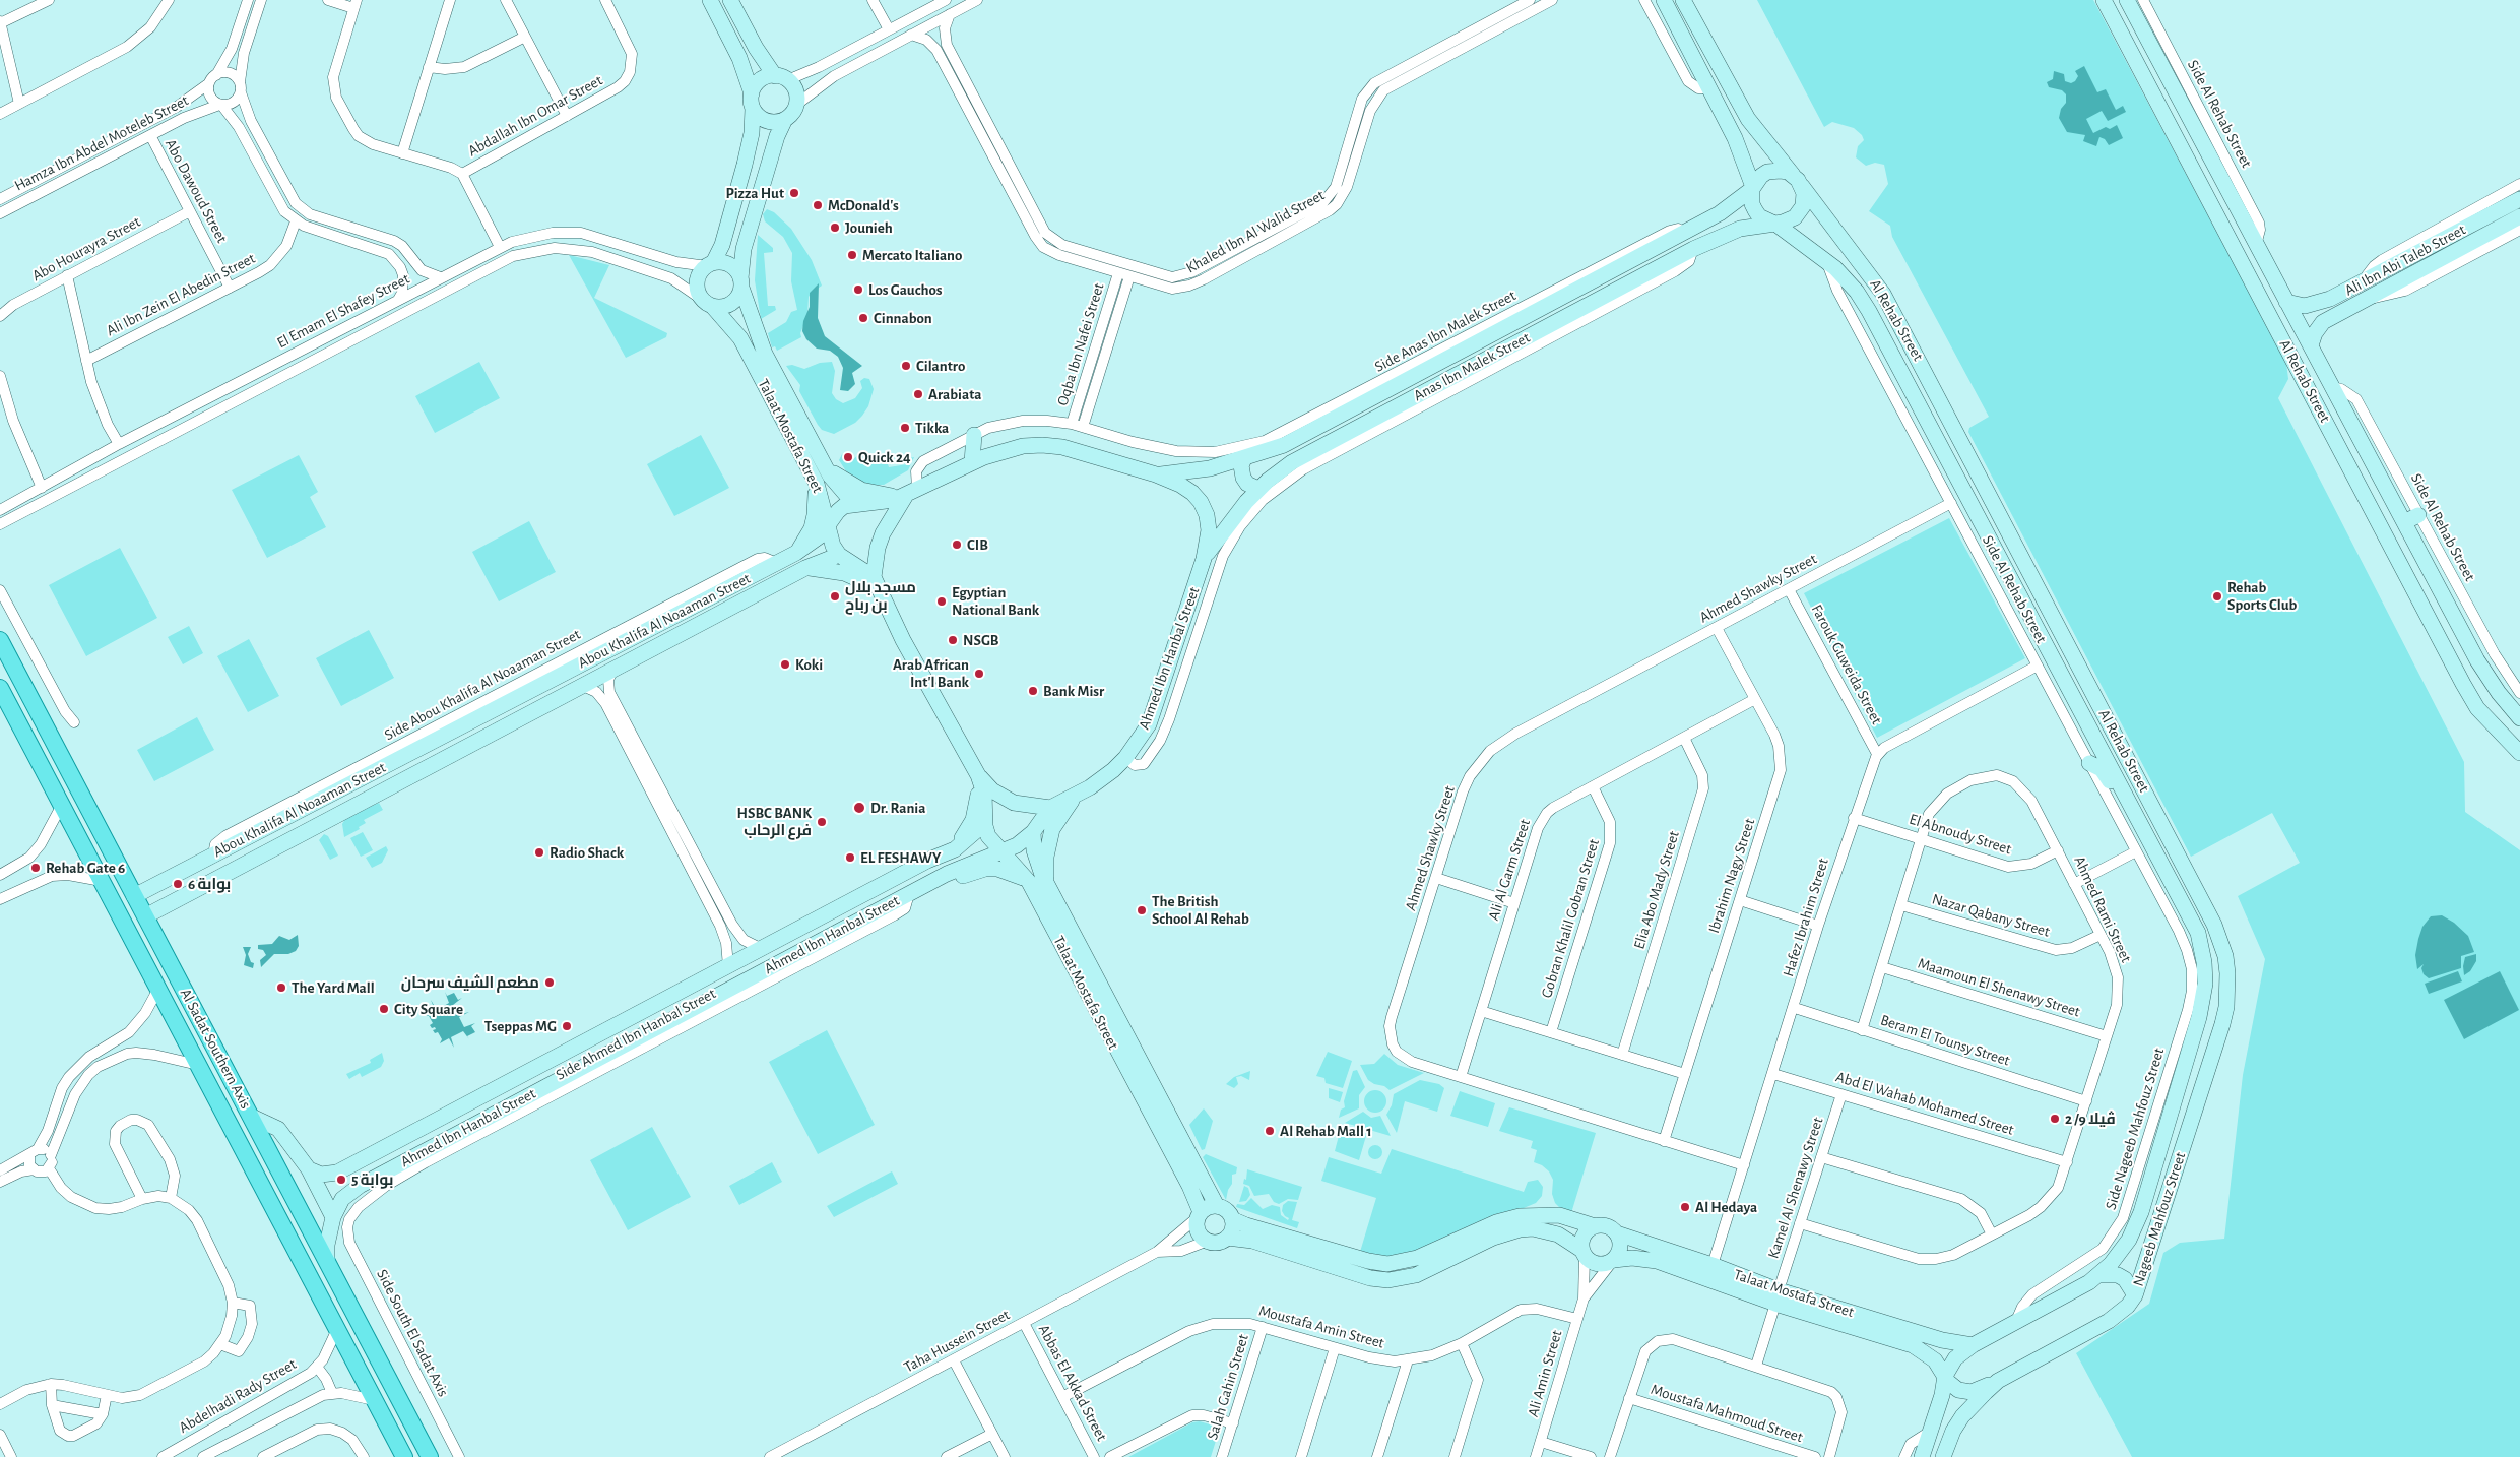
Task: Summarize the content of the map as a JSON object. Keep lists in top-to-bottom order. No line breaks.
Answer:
{"streets":{"main road":["Al Sadat Southern Axis"],"street":["Side Al Rehab Street","Abdallah Ibn Omar Street","Hamza Ibn Abdel Moteleb Street","Abo Dawoud Street","Khaled Ibn Al Walid Street","Abo Hourayra Street","Ali Ibn Abi Taleb Street","Ali Ibn Zein El Abedin Street","El Emam El Shafey Street","Al Rehab Street","Side Anas Ibn Malek Street","Oqba Ibn Nafei Street","Anas Ibn Malek Street","Talaat Mostafa Street","Ahmed Shawky Street","Abou Khalifa Al Noaaman Street","Ahmed Ibn Hanbal Street","Farouk Guweida Street","Side Abou Khalifa Al Noaaman Street","El Abnoudy Street","Ali Al Garm Street","Ibrahim Nagy Street","Elia Abo Mady Street","Ahmed Rami Street","Nazar Qabany Street","Hafez Ibrahim Street","Gobran Khalil Gobran Street","Maamoun El Shenawy Street","Side Ahmed Ibn Hanbal Street","Beram El Tounsy Street","Abd El Wahab Mohamed Street","Side Nageeb Mahfouz Street","Kamel Al Shenawy Street","Nageeb Mahfouz Street","Moustafa Amin Street","Side South El Sadat Axis","Taha Hussein Street","Ali Amin Street","Abbas El Akkad Street","Salah Gahin Street","Abdelhadi Rady Street","Moustafa Mahmoud Street"]},"crossings":[["Side Al Rehab Street","Al Rehab Street"],["Side Al Rehab Street","Ahmed Shawky Street"],["Side Al Rehab Street","Side Nageeb Mahfouz Street"],["Hamza Ibn Abdel Moteleb Street","Abo Dawoud Street"],["Abo Dawoud Street","Abo Hourayra Street"],["Abo Dawoud Street","Ali Ibn Zein El Abedin Street"],["Khaled Ibn Al Walid Street","Oqba Ibn Nafei Street"],["Ali Ibn Abi Taleb Street","Al Rehab Street"],["El Emam El Shafey Street","Talaat Mostafa Street"],["Al Rehab Street","Anas Ibn Malek Street"],["Al Rehab Street","Nageeb Mahfouz Street"],["Side Anas Ibn Malek Street","Oqba Ibn Nafei Street"],["Side Anas Ibn Malek Street","Anas Ibn Malek Street"],["Anas Ibn Malek Street","Abou Khalifa Al Noaaman Street"],["Anas Ibn Malek Street","Ahmed Ibn Hanbal Street"],["Talaat Mostafa Street","Abou Khalifa Al Noaaman Street"],["Talaat Mostafa Street","Ahmed Ibn Hanbal Street"],["Talaat Mostafa Street","Hafez Ibrahim Street"],["Talaat Mostafa Street","Kamel Al Shenawy Street"],["Talaat Mostafa Street","Nageeb Mahfouz Street"],["Talaat Mostafa Street","Taha Hussein Street"],["Talaat Mostafa Street","Ali Amin Street"],["Ahmed Shawky Street","Farouk Guweida Street"],["Ahmed Shawky Street","Ali Al Garm Street"],["Ahmed Shawky Street","Ibrahim Nagy Street"],["Ahmed Shawky Street","Hafez Ibrahim Street"],["Abou Khalifa Al Noaaman Street","Ahmed Ibn Hanbal Street"],["Abou Khalifa Al Noaaman Street","Side Abou Khalifa Al Noaaman Street"],["Abou Khalifa Al Noaaman Street","Al Sadat Southern Axis"],["Ahmed Ibn Hanbal Street","Side Ahmed Ibn Hanbal Street"],["Ahmed Ibn Hanbal Street","Al Sadat Southern Axis"],["Farouk Guweida Street","Hafez Ibrahim Street"],["El Abnoudy Street","Ahmed Rami Street"],["El Abnoudy Street","Hafez Ibrahim Street"],["Ali Al Garm Street","Ibrahim Nagy Street"],["Ali Al Garm Street","Elia Abo Mady Street"],["Ali Al Garm Street","Gobran Khalil Gobran Street"],["Ahmed Rami Street","Nazar Qabany Street"],["Ahmed Rami Street","Maamoun El Shenawy Street"],["Ahmed Rami Street","Beram El Tounsy Street"],["Ahmed Rami Street","Abd El Wahab Mohamed Street"],["Ahmed Rami Street","Kamel Al Shenawy Street"],["Hafez Ibrahim Street","Beram El Tounsy Street"],["Hafez Ibrahim Street","Abd El Wahab Mohamed Street"],["Side Ahmed Ibn Hanbal Street","Side South El Sadat Axis"],["Al Sadat Southern Axis","Abdelhadi Rady Street"],["Abd El Wahab Mohamed Street","Kamel Al Shenawy Street"],["Side Nageeb Mahfouz Street","Nageeb Mahfouz Street"],["Moustafa Amin Street","Ali Amin Street"],["Moustafa Amin Street","Abbas El Akkad Street"],["Moustafa Amin Street","Salah Gahin Street"],["Taha Hussein Street","Abbas El Akkad Street"]],"places":["Pizza Hut","McDonald's","Jounieh","Mercato Italiano","Los Gauchos","Cinnabon","Cilantro","Arabiata","Tikka","Quick 24","CIB","مسجد بلال بن رباح","Rehab Sports Club","Egyptian National Bank","NSGB","Koki","Arab African Int'l Bank","Bank Misr","Dr. Rania","HSBC BANK فرع الرحاب","Radio Shack","EL FESHAWY","Rehab Gate 6","بوابة 6","The British School Al Rehab","مطعم الشيف سرحان","The Yard Mall","City Square","Tseppas MG","ڤيلا 9/ 2","Al Rehab Mall 1","بوابة 5","Al Hedaya"]}
